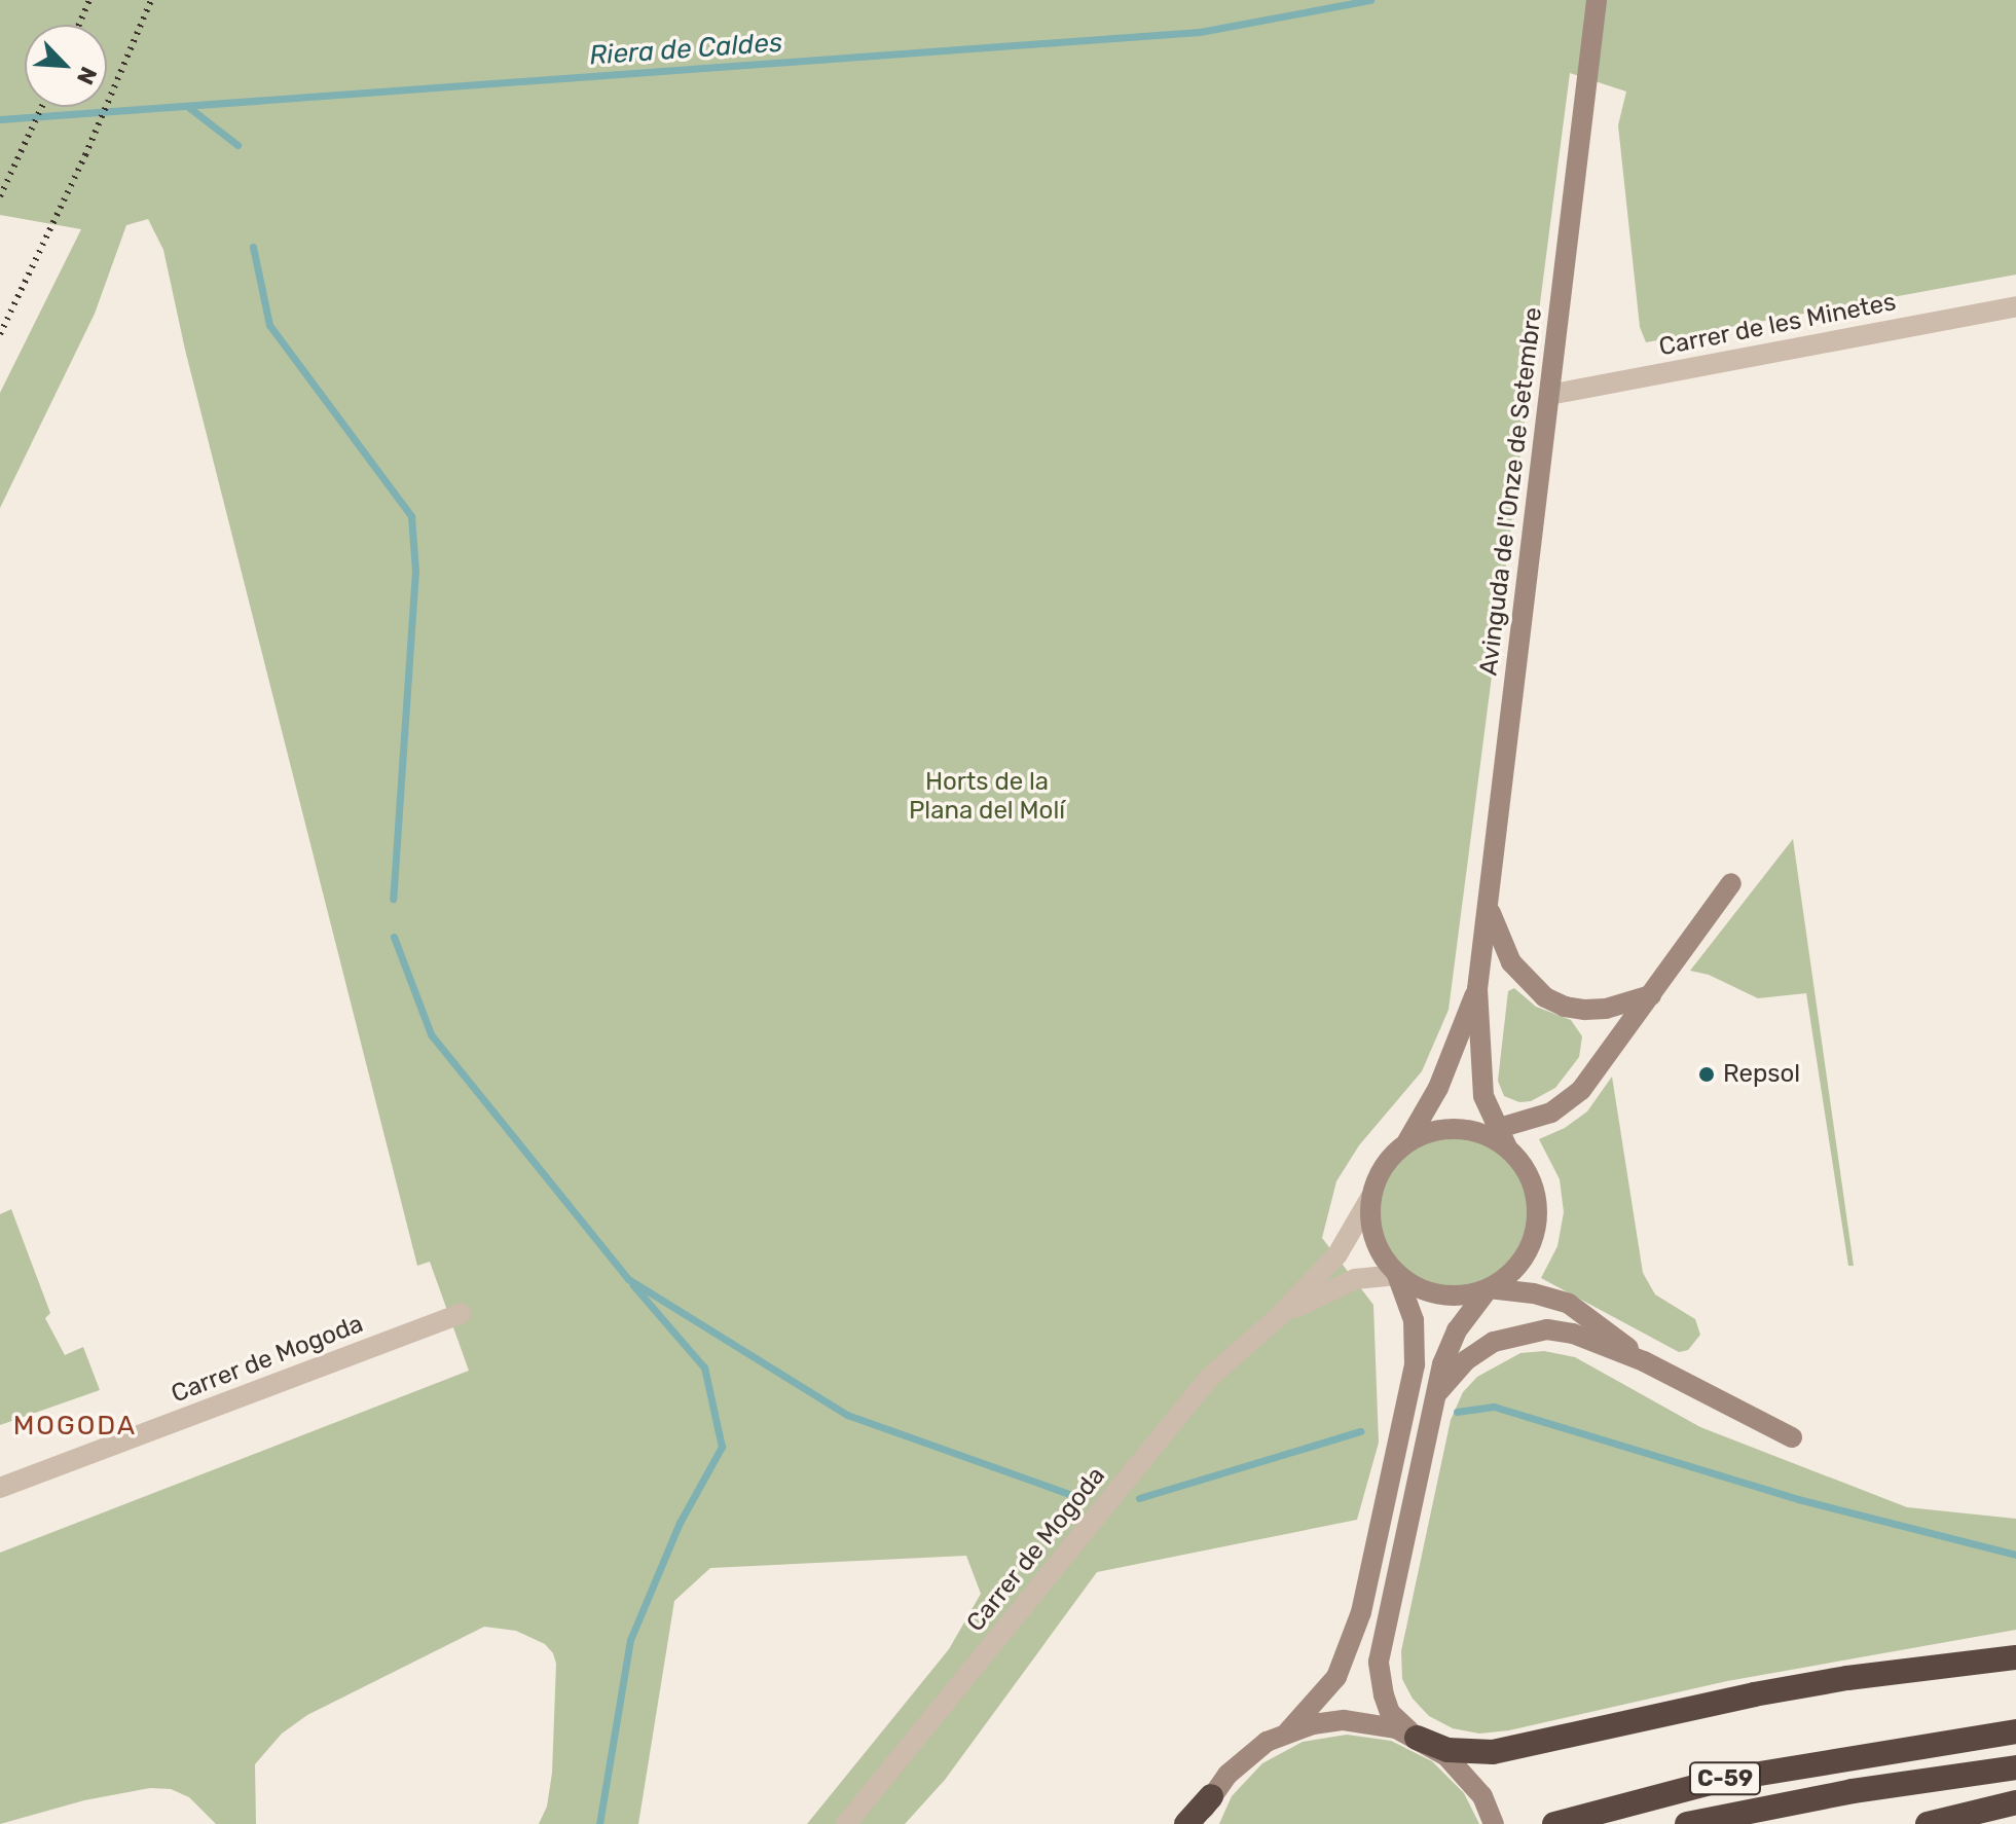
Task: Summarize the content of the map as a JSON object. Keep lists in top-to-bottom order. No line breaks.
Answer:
{"streets":{"highway":["C-59"],"main road":["Avinguda de l'Onze de Setembre"],"street":["Carrer de les Minetes","Carrer de Mogoda"]},"crossings":[["Carrer de les Minetes","Avinguda de l'Onze de Setembre"],["Avinguda de l'Onze de Setembre","Carrer de Mogoda"]],"districts":["MOGODA"],"water":["Riera de Caldes"],"parks":["Horts de la Plana del Molí"],"places":["Repsol"],"north":"bottom right"}
